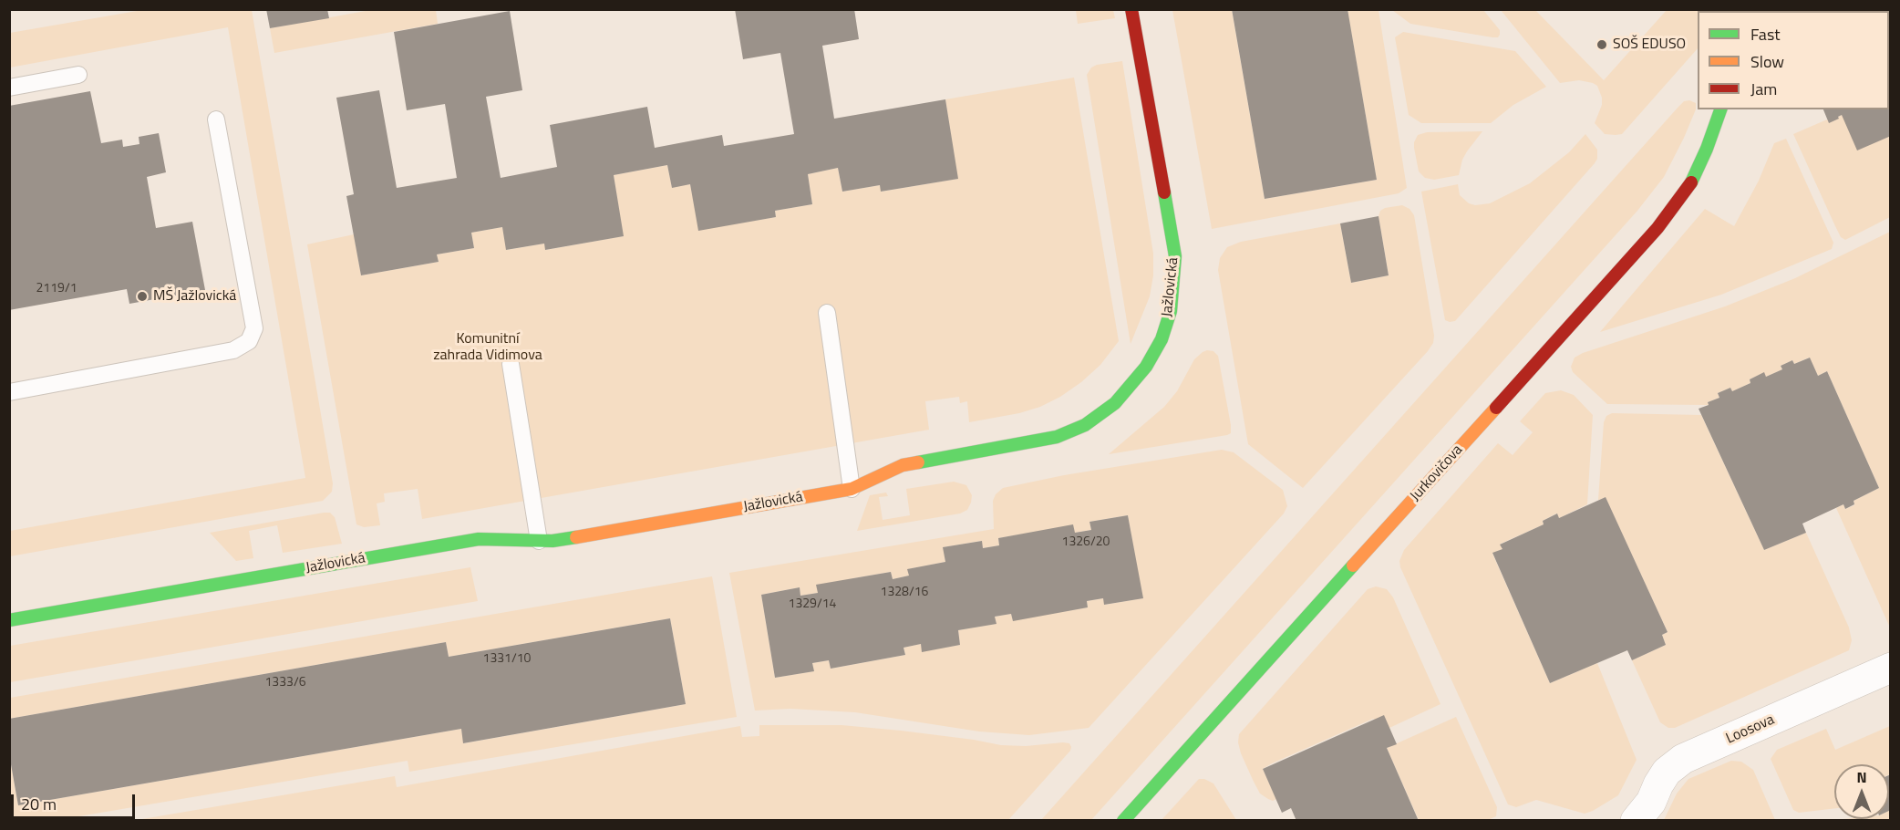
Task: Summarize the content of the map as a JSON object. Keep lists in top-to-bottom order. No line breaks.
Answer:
{"streets":{"street":["Jažlovická","Jurkovičova","Loosova"]},"parks":["Komunitní zahrada Vidimova"],"places":["SOŠ EDUSO","MŠ Jažlovická"],"house_numbers":["2119/1","1326/20","1328/16","1329/14","1331/10","1333/6"],"legend":["Fast","Slow","Jam"],"scale_bar":"20 m","north":"top"}
